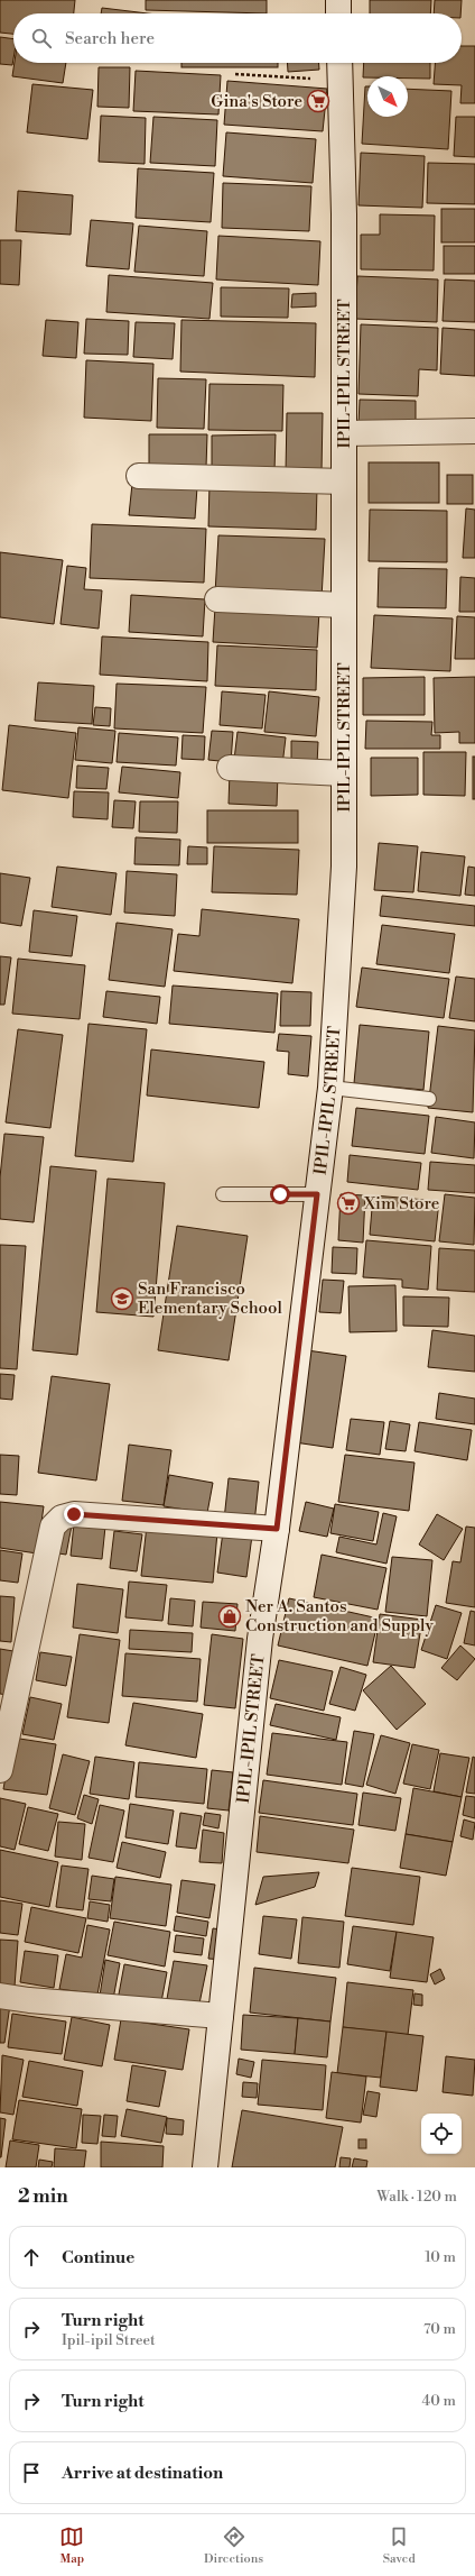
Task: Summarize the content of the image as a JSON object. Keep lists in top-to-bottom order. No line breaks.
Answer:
{"streets":{"street":["IPIL-IPIL STREET"]},"places":{"supermarket":["Gina's Store","Xim Store"],"school or university":["San Francisco Elementary School"],"shop":["Ner A. Santos Construction and Supply"]},"north":"bottom right","page":{"search":"Search here","heading":["2 min","Walk · 120 m"],"list":[["Continue","10 m"],["Turn right","Ipil-ipil Street","70 m"],["Turn right","40 m"],"Arrive at destination"],"nav":["Map","Directions","Saved"]}}
